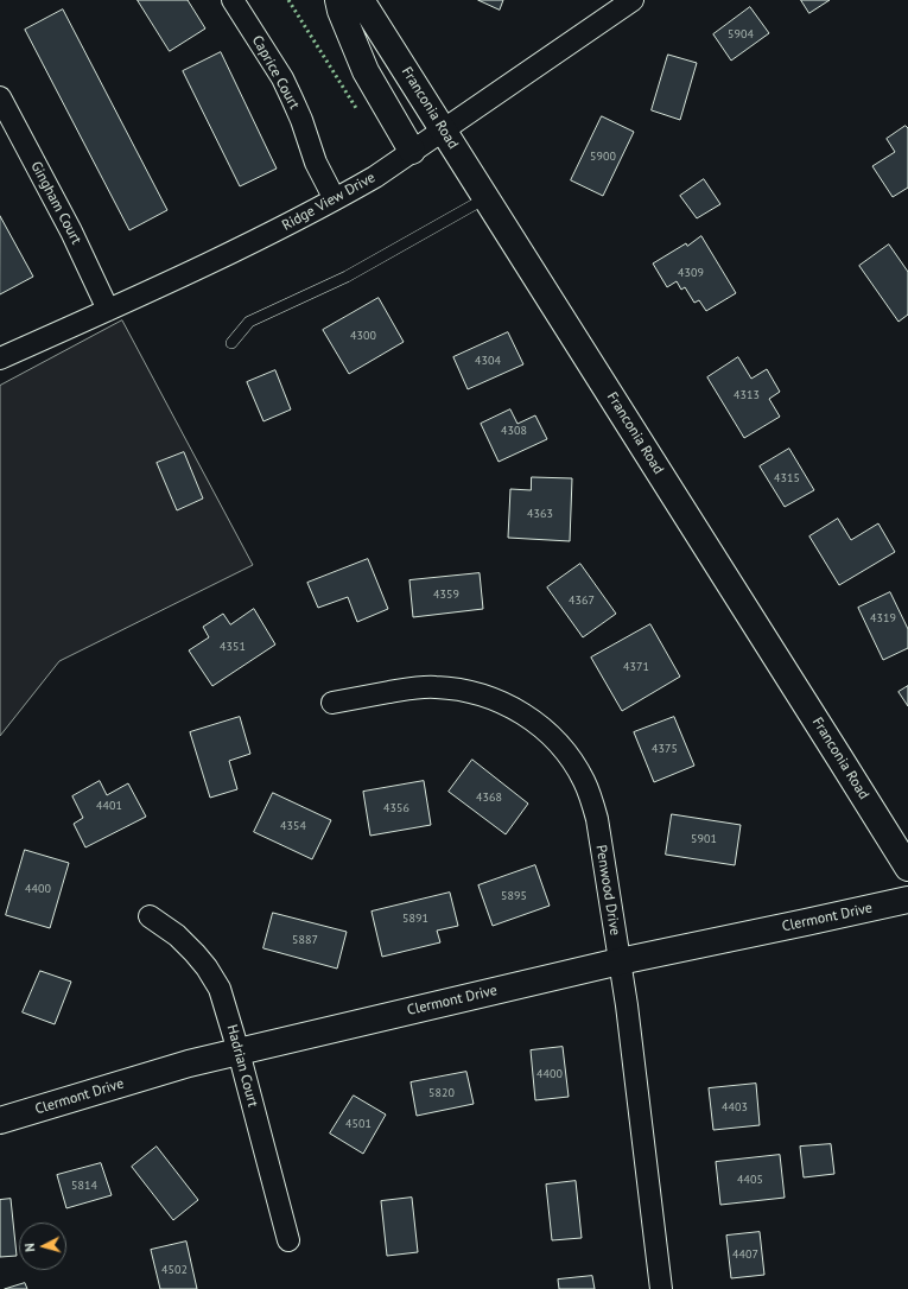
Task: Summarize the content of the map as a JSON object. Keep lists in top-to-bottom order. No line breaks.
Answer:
{"streets":{"main road":["Franconia Road","Clermont Drive"],"street":["Caprice Court","Ridge View Drive","Gingham Court","Penwood Drive","Hadrian Court"]},"crossings":[["Caprice Court","Ridge View Drive"],["Franconia Road","Ridge View Drive"],["Ridge View Drive","Gingham Court"],["Penwood Drive","Clermont Drive"],["Clermont Drive","Hadrian Court"]],"house_numbers":["5904","5900","4309","4300","4304","4313","4308","4315","4363","4359","4367","4319","4351","4371","4375","4368","4401","4356","4354","5901","4400","5895","5891","5887","4400","5820","4403","4501","4405","5814","4407","4502"],"north":"left"}
